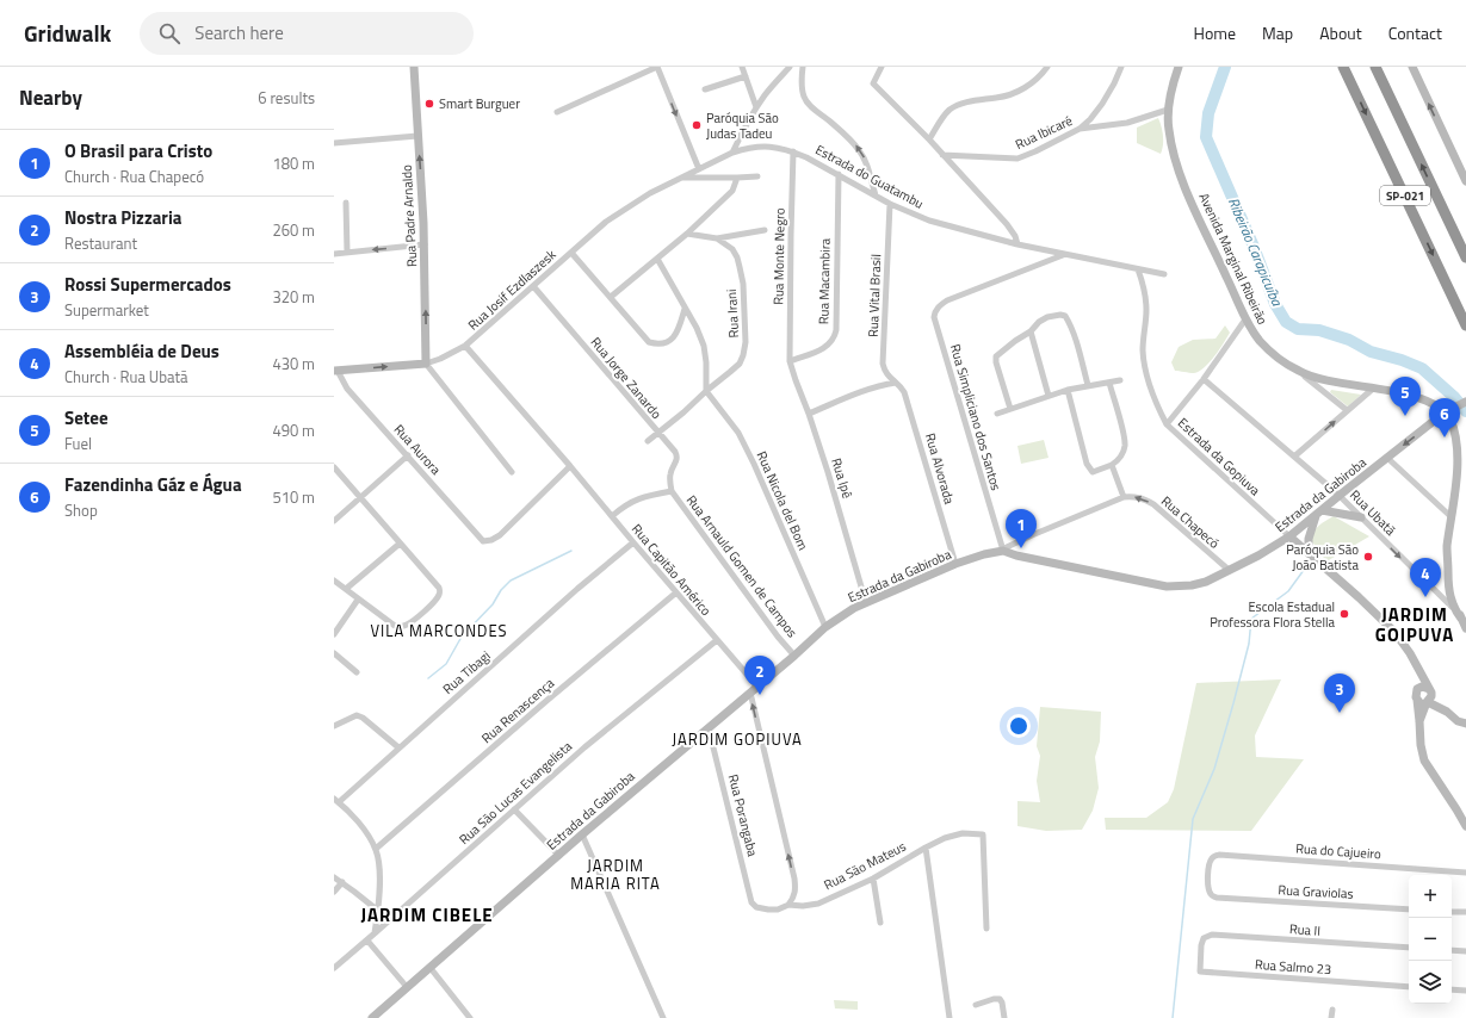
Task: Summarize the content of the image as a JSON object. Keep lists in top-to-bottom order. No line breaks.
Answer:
{"streets":{"highway":["SP-021"],"main road":["Rua Padre Arnaldo","Avenida Marginal Ribeirão","Estrada da Gabiroba"],"street":["Rua Ibicaré","Estrada do Guatambu","Rua Monte Negro","Rua Macambira","Rua Josif Ezdlaszesk","Rua Vital Brasil","Rua Irani","Rua Jorge Zanardo","Rua Simpliciano dos Santos","Rua Aurora","Estrada da Gopiuva","Rua Alvorada","Rua Ipê","Rua Nicola del Bom","Rua Ubatã","Rua Chapecó","Rua Arnauld Gomen de Campos","Rua Capitão Américo","Rua Tibagi","Rua Renascença","Rua São Lucas Evangelista","Rua Porangaba","Rua do Cajueiro","Rua São Mateus","Rua Graviolas","Rua II","Rua Salmo 23"]},"crossings":[["Estrada do Guatambu","Rua Monte Negro"],["Estrada do Guatambu","Rua Macambira"],["Estrada do Guatambu","Rua Josif Ezdlaszesk"],["Estrada do Guatambu","Rua Vital Brasil"],["Estrada do Guatambu","Rua Simpliciano dos Santos"],["Estrada do Guatambu","Estrada da Gopiuva"],["Rua Padre Arnaldo","Rua Josif Ezdlaszesk"],["Rua Monte Negro","Rua Macambira"],["Rua Monte Negro","Rua Ipê"],["Avenida Marginal Ribeirão","Estrada da Gabiroba"],["Rua Macambira","Rua Ipê"],["Rua Josif Ezdlaszesk","Rua Jorge Zanardo"],["Rua Josif Ezdlaszesk","Rua Capitão Américo"],["Rua Vital Brasil","Rua Alvorada"],["Rua Irani","Rua Jorge Zanardo"],["Rua Irani","Rua Nicola del Bom"],["Rua Jorge Zanardo","Rua Arnauld Gomen de Campos"],["Rua Simpliciano dos Santos","Estrada da Gabiroba"],["Rua Aurora","Rua Capitão Américo"],["Estrada da Gopiuva","Estrada da Gabiroba"],["Rua Alvorada","Estrada da Gabiroba"],["Rua Ipê","Estrada da Gabiroba"],["Estrada da Gabiroba","Rua Nicola del Bom"],["Estrada da Gabiroba","Rua Ubatã"],["Estrada da Gabiroba","Rua Chapecó"],["Estrada da Gabiroba","Rua Arnauld Gomen de Campos"],["Estrada da Gabiroba","Rua Capitão Américo"],["Estrada da Gabiroba","Rua Porangaba"],["Rua Capitão Américo","Rua Tibagi"],["Rua Capitão Américo","Rua Renascença"],["Rua Capitão Américo","Rua São Lucas Evangelista"],["Rua Porangaba","Rua São Mateus"],["Rua do Cajueiro","Rua Graviolas"],["Rua II","Rua Salmo 23"]],"one_way":["Rua Padre Arnaldo","Rua Chapecó"],"districts":["JARDIM GOIPUVA","VILA MARCONDES","JARDIM GOPIUVA","JARDIM MARIA RITA","JARDIM CIBELE"],"water":["Ribeirão Carapicuíba"],"places":["Smart Burguer","Paróquia São Judas Tadeu","Paróquia São João Batista","Escola Estadual Professora Flora Stella"],"page":{"header":"Gridwalk","search":"Search here","nav":["Home","Map","About","Contact"],"heading":["Nearby","6 results"],"list":[{"mark":"1","name":"O Brasil para Cristo","note":"Church · Rua Chapecó","value":"180 m"},{"mark":"2","name":"Nostra Pizzaria","note":"Restaurant","value":"260 m"},{"mark":"3","name":"Rossi Supermercados","note":"Supermarket","value":"320 m"},{"mark":"4","name":"Assembléia de Deus","note":"Church · Rua Ubatã","value":"430 m"},{"mark":"5","name":"Setee","note":"Fuel","value":"490 m"},{"mark":"6","name":"Fazendinha Gáz e Água","note":"Shop","value":"510 m"}],"pins":["5","6","1","4","2","3"],"map_buttons":["+","−"]}}
